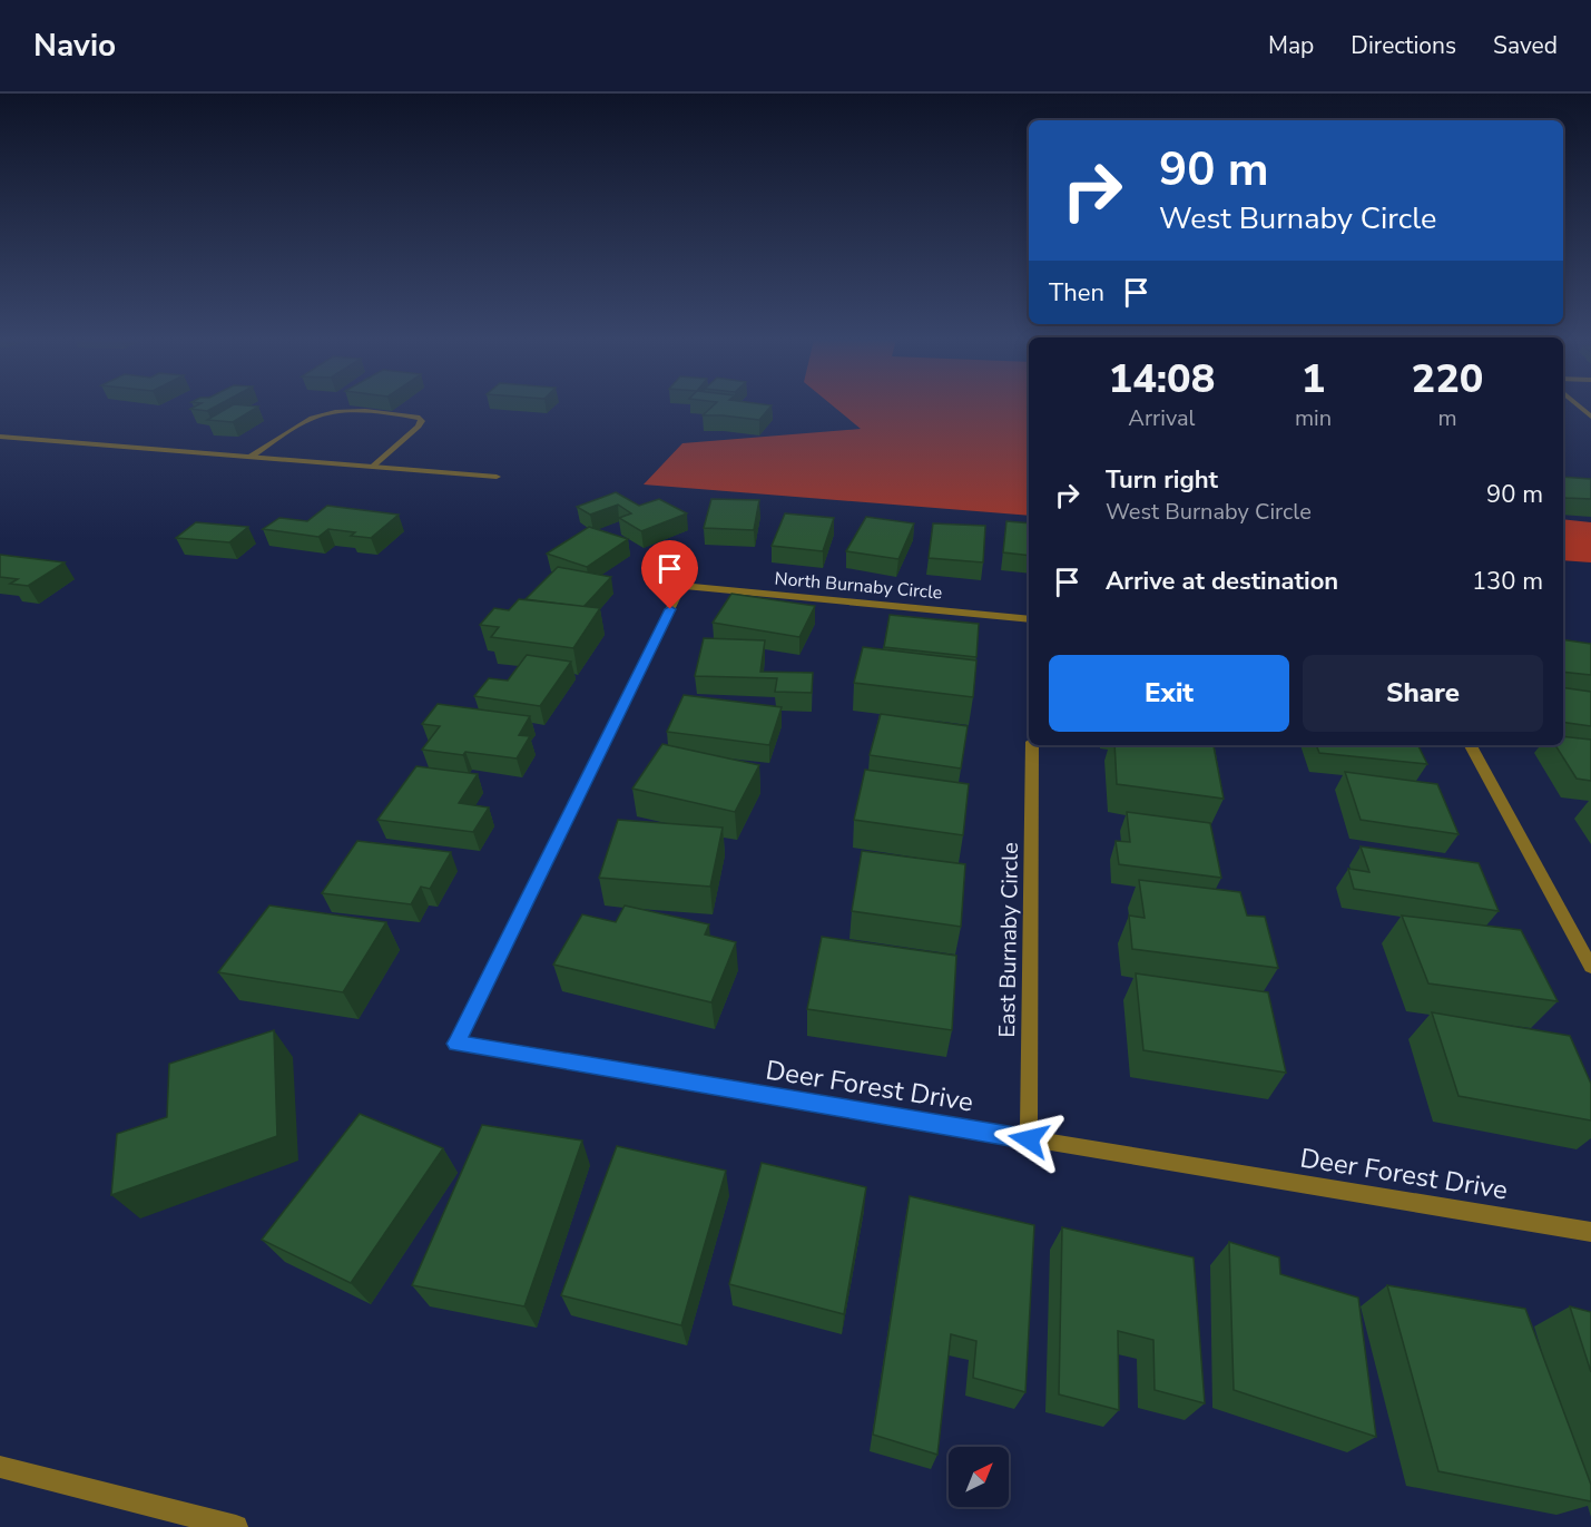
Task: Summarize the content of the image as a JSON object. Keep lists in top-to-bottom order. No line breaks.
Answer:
{"streets":{"street":["North Burnaby Circle","East Burnaby Circle","Deer Forest Drive"]},"crossings":[["North Burnaby Circle","Deer Forest Drive"],["East Burnaby Circle","Deer Forest Drive"]],"north":"top right","page":{"header":"Navio","nav":["Map","Directions","Saved"],"turn":["90 m","West Burnaby Circle"],"then":"Then","eta":["14:08","Arrival","1","min","220","m"],"list":[{"name":"Turn right","note":"West Burnaby Circle","value":"90 m"},{"name":"Arrive at destination","value":"130 m"}],"buttons":["Exit","Share"]}}
